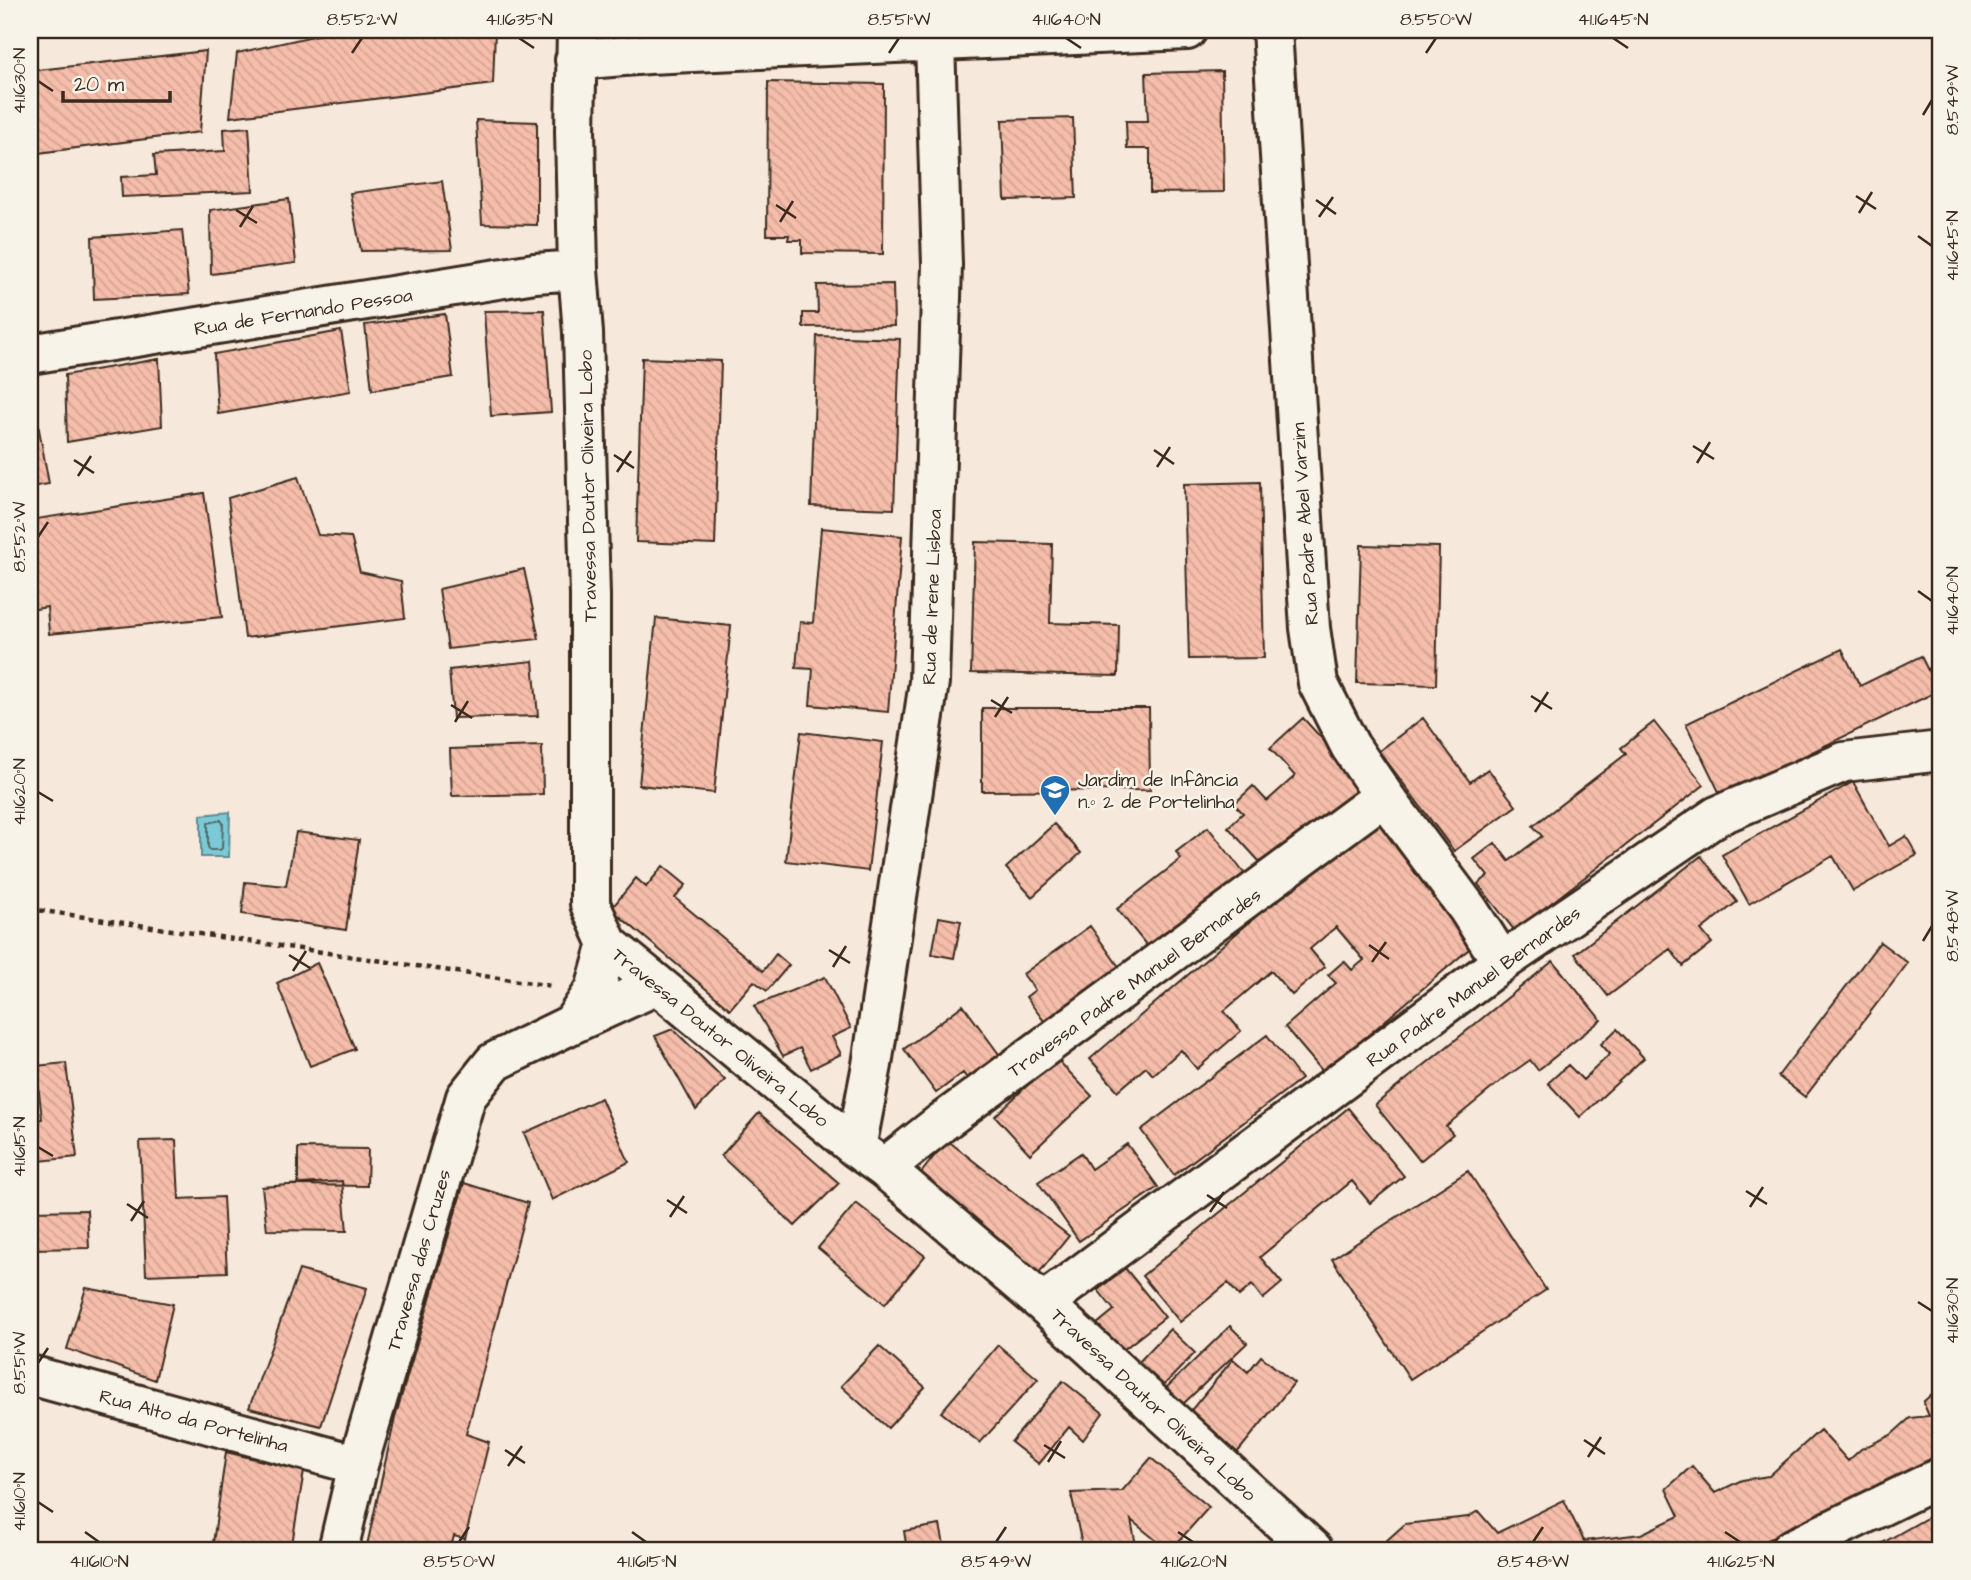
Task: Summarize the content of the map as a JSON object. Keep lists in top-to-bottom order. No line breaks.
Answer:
{"streets":{"street":["Rua de Fernando Pessoa","Travessa Doutor Oliveira Lobo","Rua Padre Abel Varzim","Rua de Irene Lisboa","Travessa Padre Manuel Bernardes","Rua Padre Manuel Bernardes","Travessa das Cruzes","Rua Alto da Portelinha"]},"crossings":[["Rua de Fernando Pessoa","Travessa Doutor Oliveira Lobo"],["Travessa Doutor Oliveira Lobo","Rua de Irene Lisboa"],["Travessa Doutor Oliveira Lobo","Travessa Padre Manuel Bernardes"],["Travessa Doutor Oliveira Lobo","Rua Padre Manuel Bernardes"],["Travessa Doutor Oliveira Lobo","Travessa das Cruzes"],["Rua Padre Abel Varzim","Travessa Padre Manuel Bernardes"],["Rua Padre Abel Varzim","Rua Padre Manuel Bernardes"],["Rua de Irene Lisboa","Travessa Padre Manuel Bernardes"],["Travessa das Cruzes","Rua Alto da Portelinha"]],"places":{"school or university":["Jardim de Infância n.º 2 de Portelinha"]},"scale_bar":"20 m","coordinates":["8.552°W","41.1635°N","8.551°W","41.1640°N","8.550°W","41.1645°N","41.1630°N","8.549°W","41.1620°N","8.548°W","41.1615°N","41.1610°N","41.1625°N"]}
